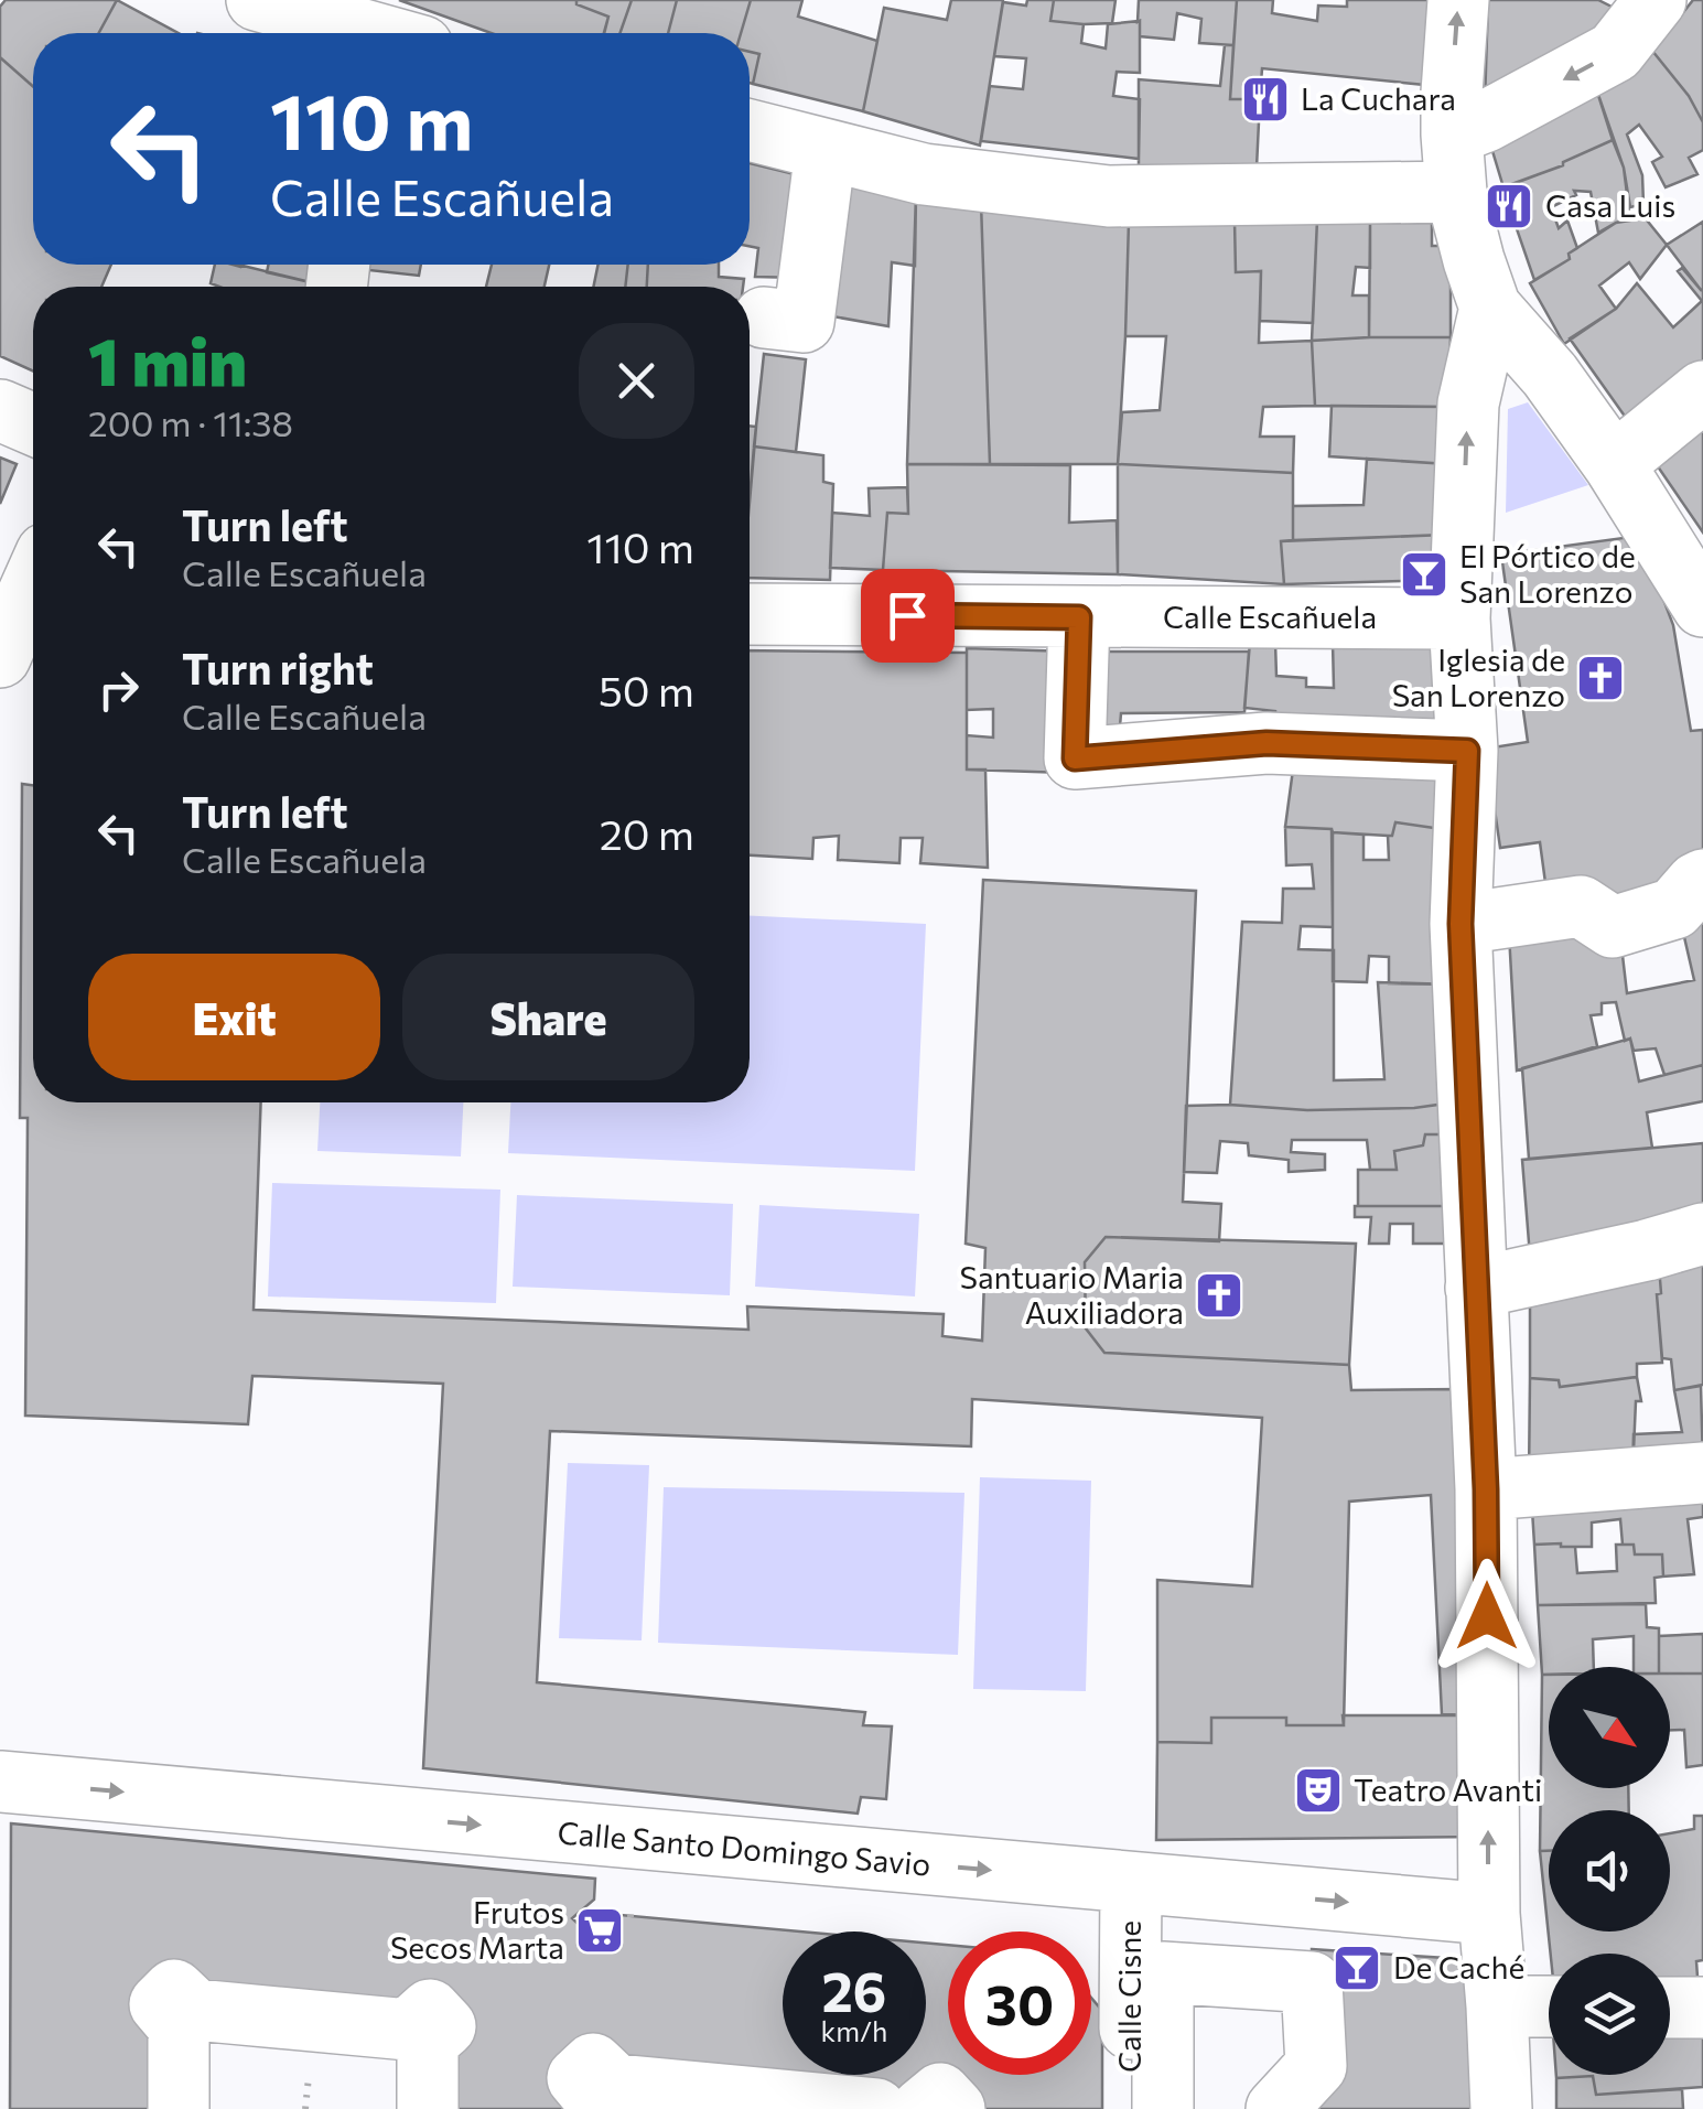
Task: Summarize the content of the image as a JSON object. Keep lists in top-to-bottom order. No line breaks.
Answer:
{"streets":{"street":["Calle Escañuela","Calle Santo Domingo Savio","Calle Cisne"]},"crossings":[["Calle Santo Domingo Savio","Calle Cisne"]],"one_way":["Calle Santo Domingo Savio"],"places":{"restaurant":["La Cuchara","Casa Luis"],"bar":["El Pórtico de San Lorenzo","De Caché"],"church":["Iglesia de San Lorenzo","Santuario Maria Auxiliadora"],"theatre":["Teatro Avanti"],"supermarket":["Frutos Secos Marta"]},"north":"bottom right","page":{"turn":["110 m","Calle Escañuela"],"heading":["1 min","200 m · 11:38"],"list":[{"name":"Turn left","note":"Calle Escañuela","value":"110 m"},{"name":"Turn right","note":"Calle Escañuela","value":"50 m"},{"name":"Turn left","note":"Calle Escañuela","value":"20 m"}],"buttons":["Exit","Share"],"speed":"26 km/h","limit":"30"}}
